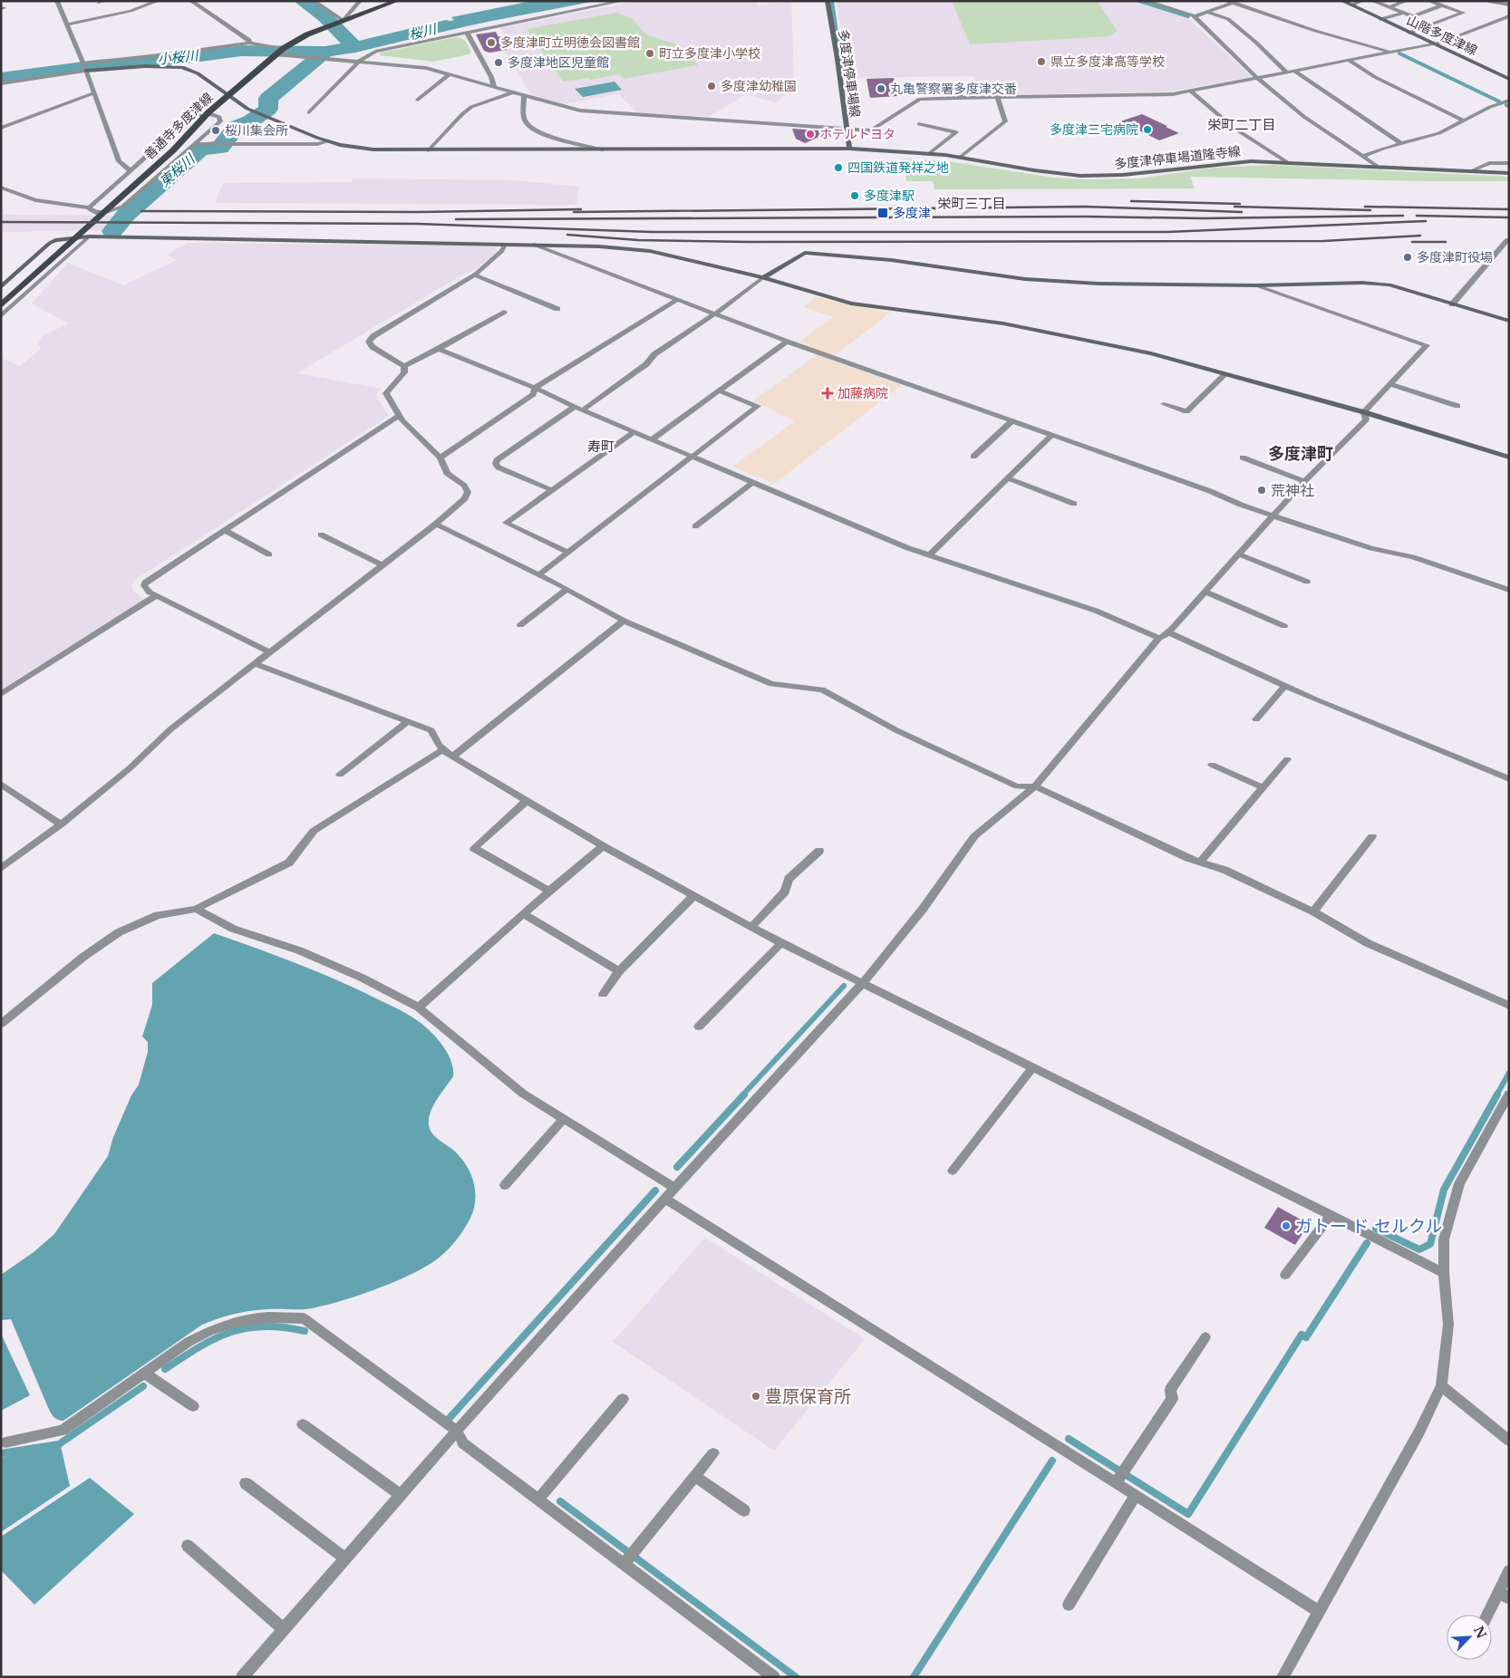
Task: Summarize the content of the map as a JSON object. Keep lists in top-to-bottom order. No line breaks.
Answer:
{"streets":{"main road":["善通寺多度津線"],"street":["山階多度津線","多度津停車場線","多度津停車場道隆寺線"]},"crossings":[["多度津停車場線","多度津停車場道隆寺線"],["善通寺多度津線","多度津停車場道隆寺線"]],"districts":["栄町二丁目","栄町三丁目","寿町","多度津町"],"water":["桜川","小桜川","東桜川"],"places":{"other":["多度津町立明徳会図書館","町立多度津小学校","県立多度津高等学校","多度津地区児童館","多度津幼稚園","丸亀警察署多度津交番","多度津三宅病院","桜川集会所","ホテルトヨタ","四国鉄道発祥之地","多度津駅","多度津町役場","荒神社","ガトー ド セルクル","豊原保育所"],"transit":["多度津"],"health":["加藤病院"]},"north":"top right"}
